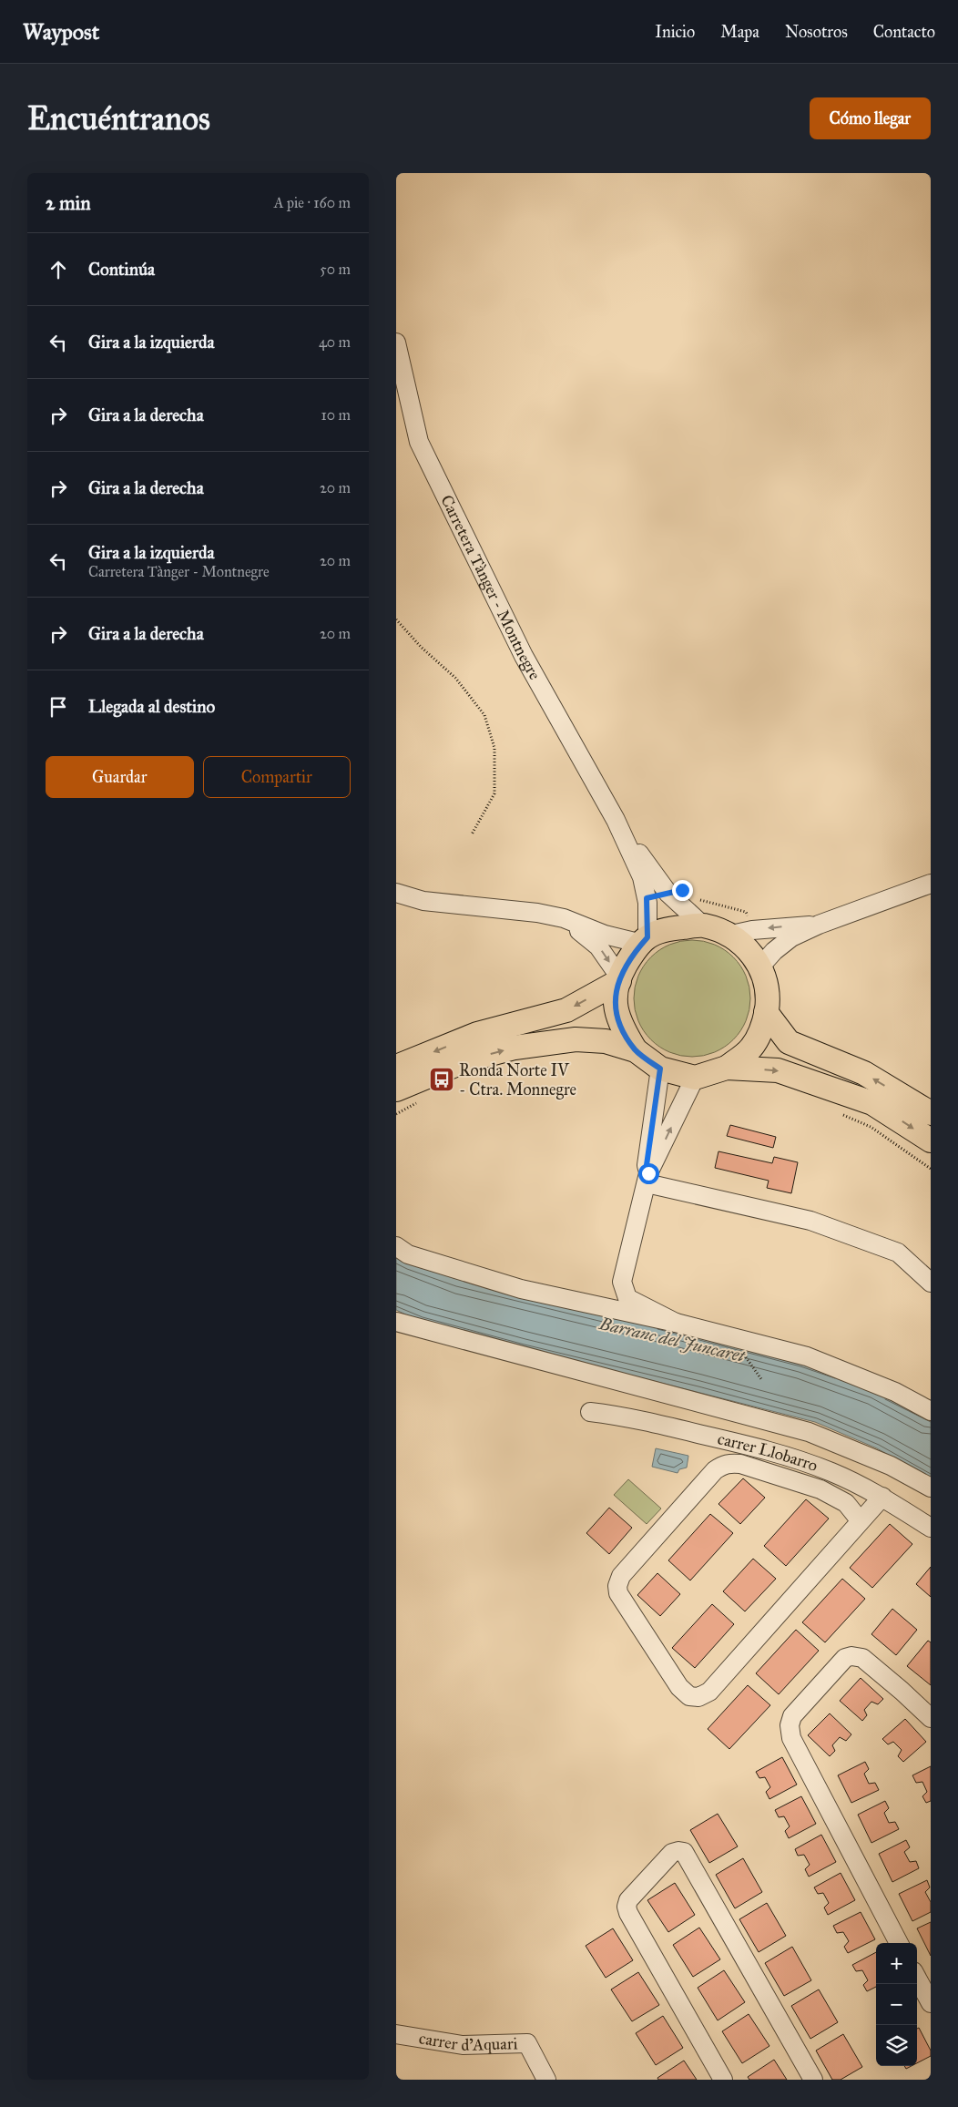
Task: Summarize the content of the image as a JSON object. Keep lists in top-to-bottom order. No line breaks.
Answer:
{"streets":{"street":["Carretera Tànger - Montnegre","carrer Llobarro","carrer d'Aquari"]},"water":["Barranc del Juncaret"],"places":{"bus stop":["Ronda Norte IV - Ctra. Monnegre"]},"page":{"header":"Waypost","nav":["Inicio","Mapa","Nosotros","Contacto"],"buttons":["Cómo llegar",["Guardar","Compartir"]],"title":"Encuéntranos","heading":["2 min","A pie · 160 m"],"list":[["Continúa","50 m"],["Gira a la izquierda","40 m"],["Gira a la derecha","10 m"],["Gira a la derecha","20 m"],["Gira a la izquierda","Carretera Tànger - Montnegre","20 m"],["Gira a la derecha","20 m"],"Llegada al destino"],"map_buttons":["+","−"]}}
